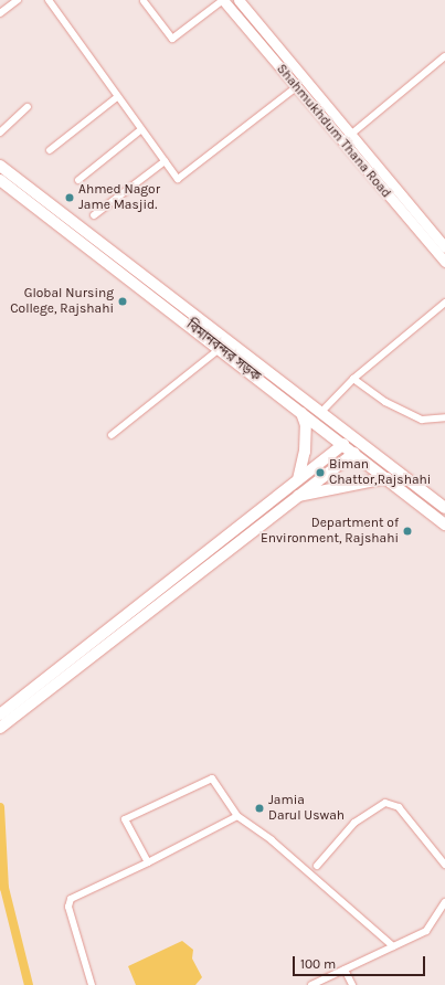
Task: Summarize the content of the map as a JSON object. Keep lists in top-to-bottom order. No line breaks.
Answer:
{"streets":{"main road":["Shahmukhdum Thana Road","বিমানবন্দর সড়ক"]},"places":["Ahmed Nagor Jame Masjid.","Global Nursing College, Rajshahi","Biman Chattor,Rajshahi","Department of Environment, Rajshahi","Jamia Darul Uswah"],"scale_bar":"100 m"}
